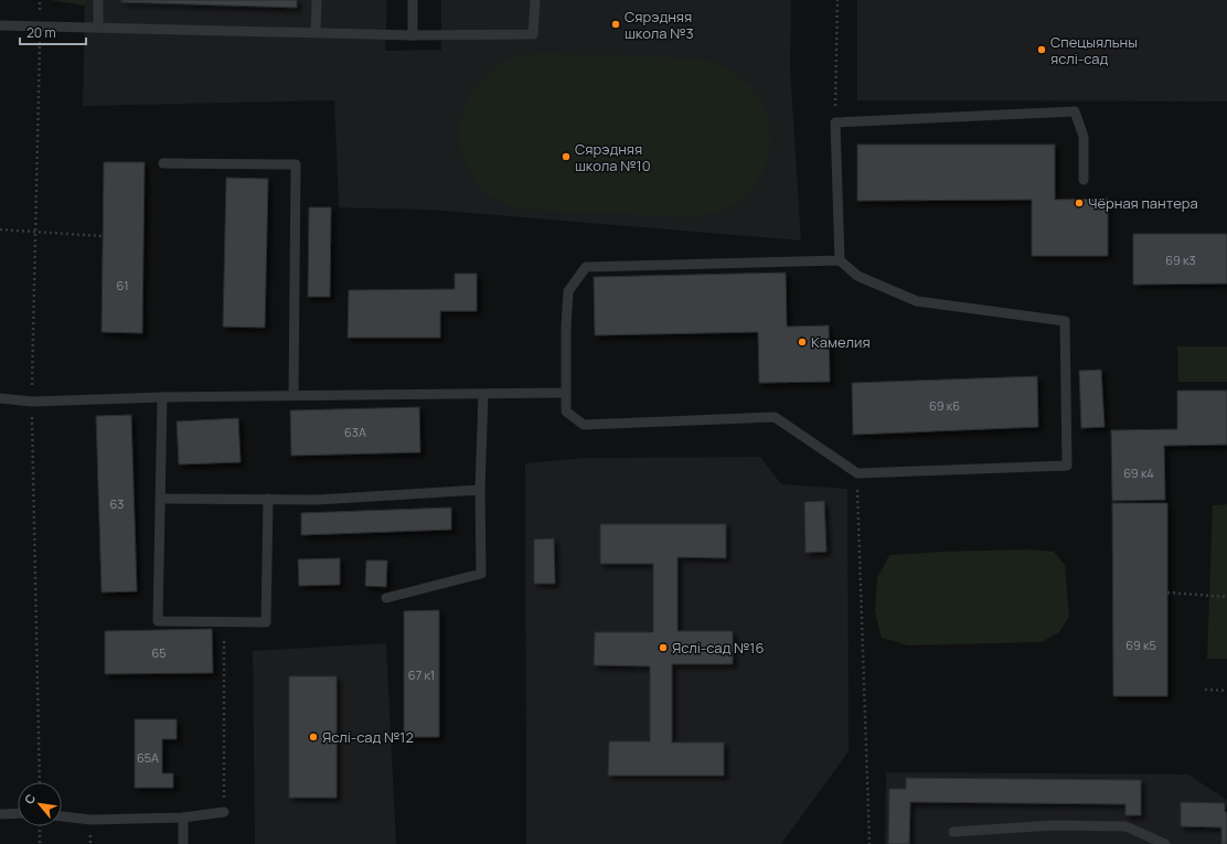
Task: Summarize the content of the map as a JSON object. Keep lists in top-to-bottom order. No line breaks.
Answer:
{"places":["Сярэдняя школа №3","Спецыяльны яслі-сад","Сярэдняя школа №10","Чёрная пантера","Камелия","Яслі-сад №16","Яслі-сад №12"],"house_numbers":["69 к3","61","69 к6","63А","69 к4","63","69 к5","65","67 к1","65А"],"scale_bar":"20 m","north":"top left"}
